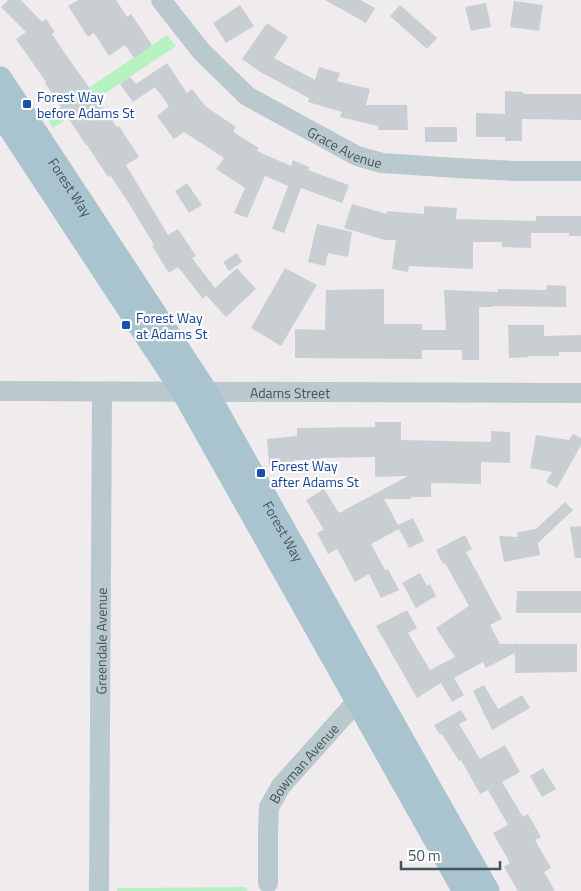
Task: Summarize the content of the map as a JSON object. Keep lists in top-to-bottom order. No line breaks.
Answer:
{"streets":{"main road":["Forest Way"],"street":["Grace Avenue","Adams Street","Greendale Avenue","Bowman Avenue"]},"crossings":[["Forest Way","Adams Street"],["Forest Way","Bowman Avenue"],["Adams Street","Greendale Avenue"]],"places":{"transit":["Forest Way before Adams St","Forest Way at Adams St","Forest Way after Adams St"]},"scale_bar":"50 m"}
